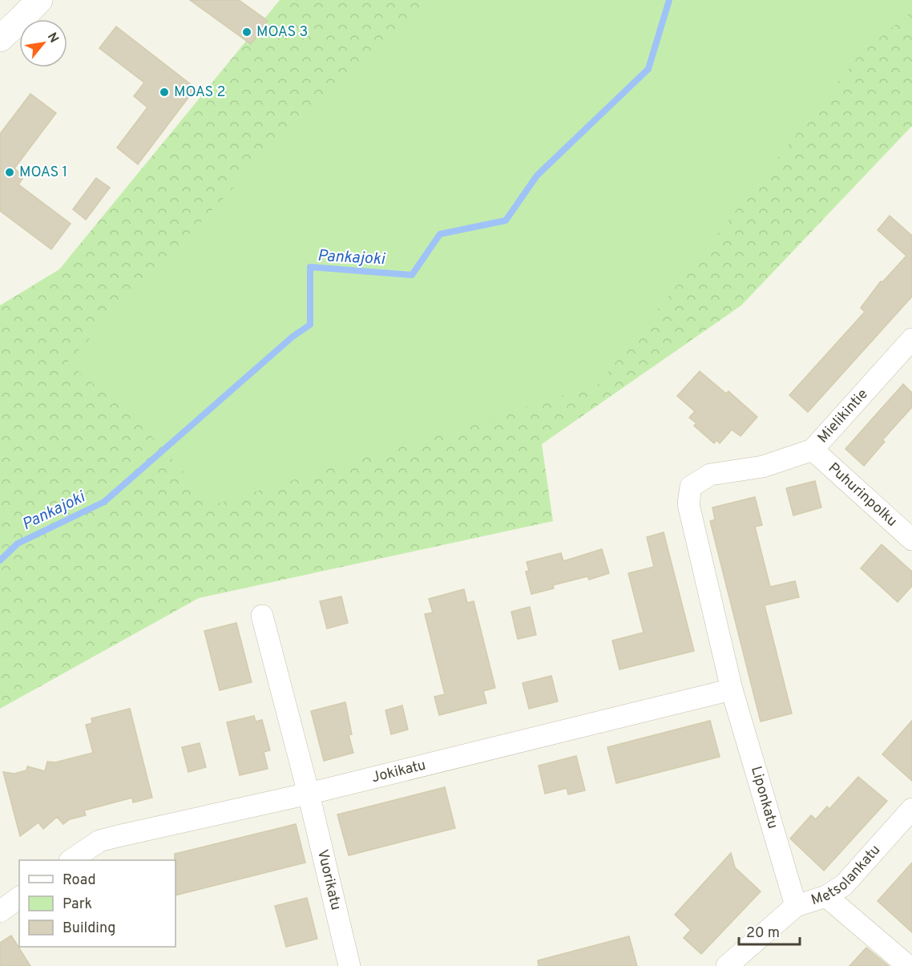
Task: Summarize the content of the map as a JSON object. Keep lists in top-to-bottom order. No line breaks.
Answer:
{"streets":{"street":["Mielikintie","Puhurinpolku","Jokikatu","Liponkatu","Metsolankatu","Vuorikatu"]},"crossings":[["Mielikintie","Puhurinpolku"],["Mielikintie","Liponkatu"],["Jokikatu","Liponkatu"],["Jokikatu","Vuorikatu"],["Liponkatu","Metsolankatu"]],"water":["Pankajoki"],"places":["MOAS 3","MOAS 2","MOAS 1"],"legend":["Road","Park","Building"],"scale_bar":"20 m","north":"top right"}
